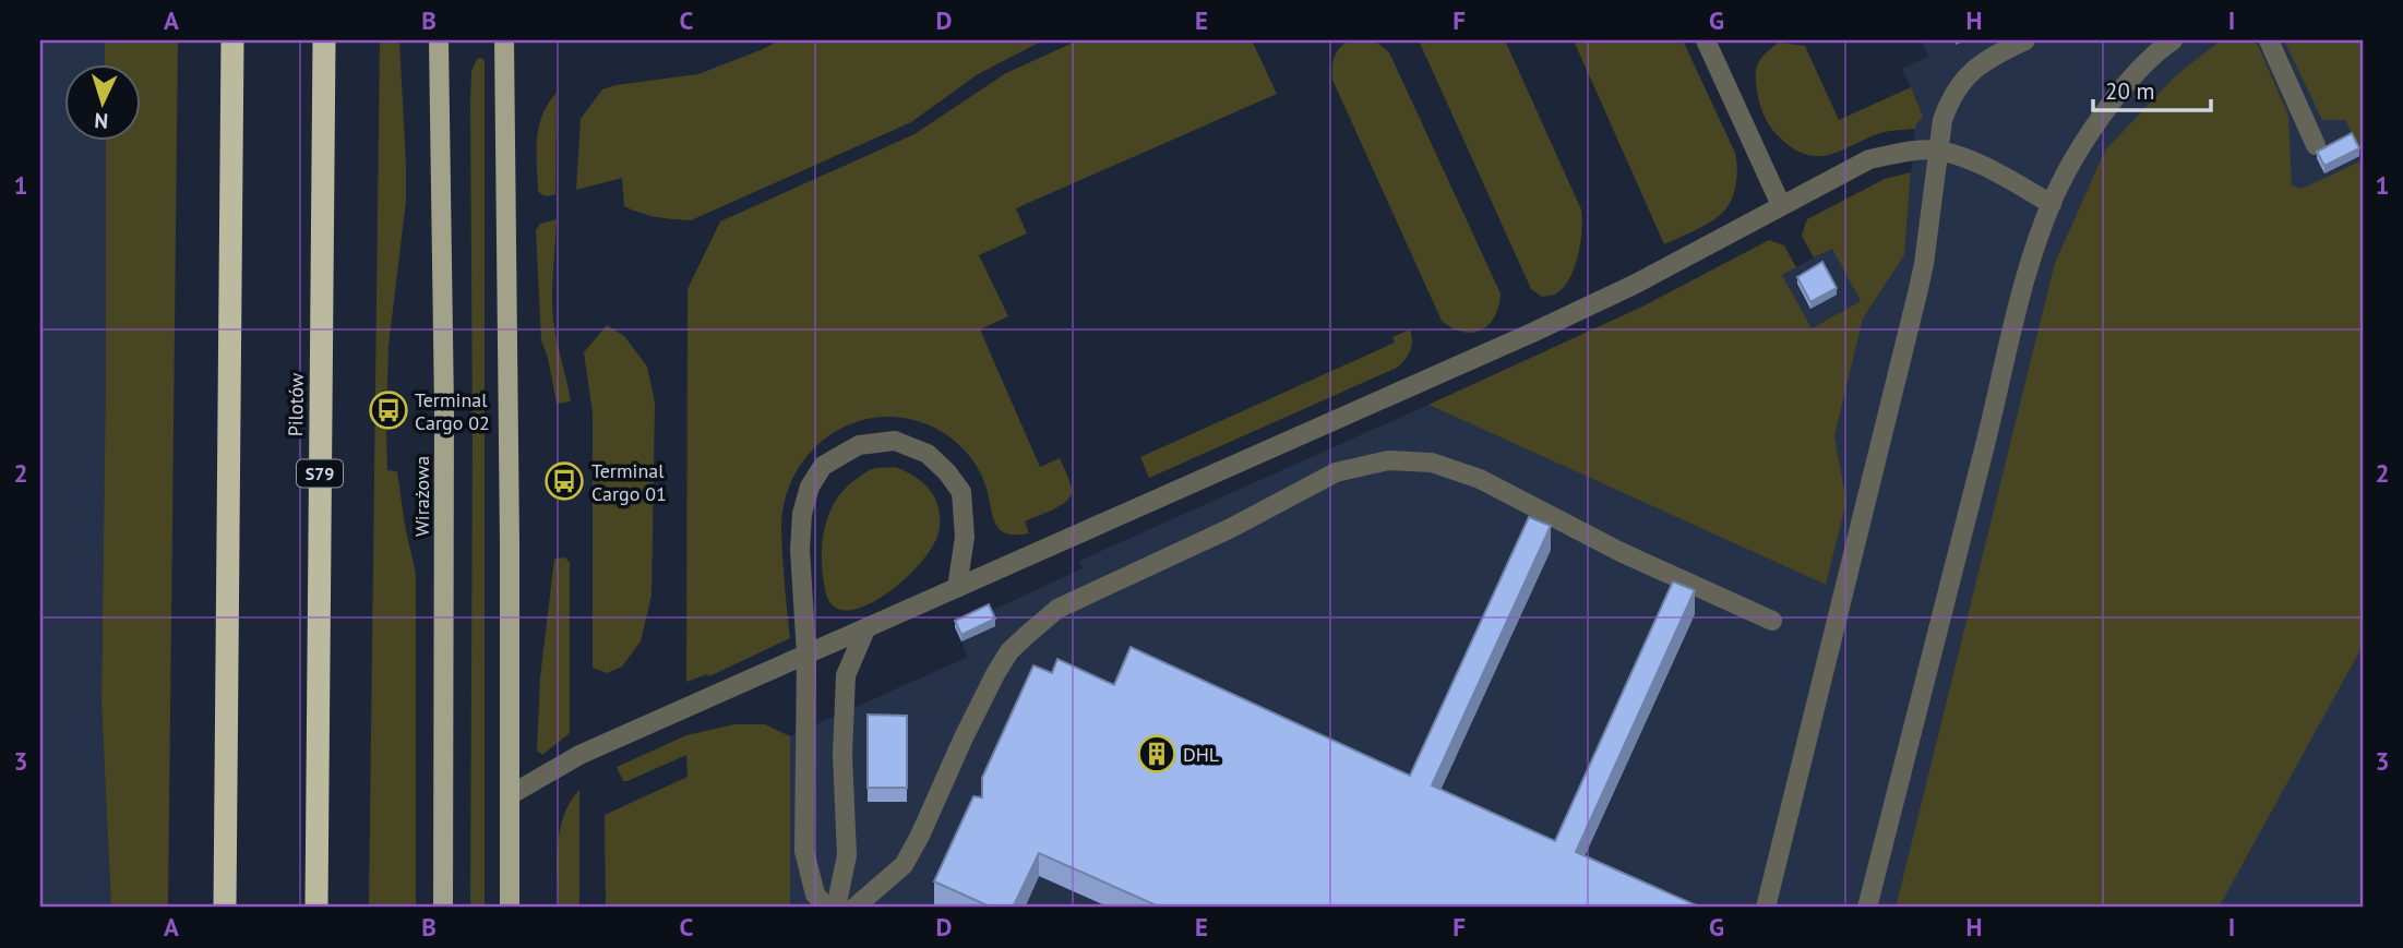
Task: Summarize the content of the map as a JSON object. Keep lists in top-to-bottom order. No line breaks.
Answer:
{"streets":{"highway":["Pilotów","S79"],"main road":["Wirażowa"]},"places":{"bus stop":["Terminal Cargo 02","Terminal Cargo 01"],"building":["DHL"]},"scale_bar":"20 m","north":"bottom","grid":{"columns":["A","B","C","D","E","F","G","H","I"],"rows":["1","2","3"]}}
